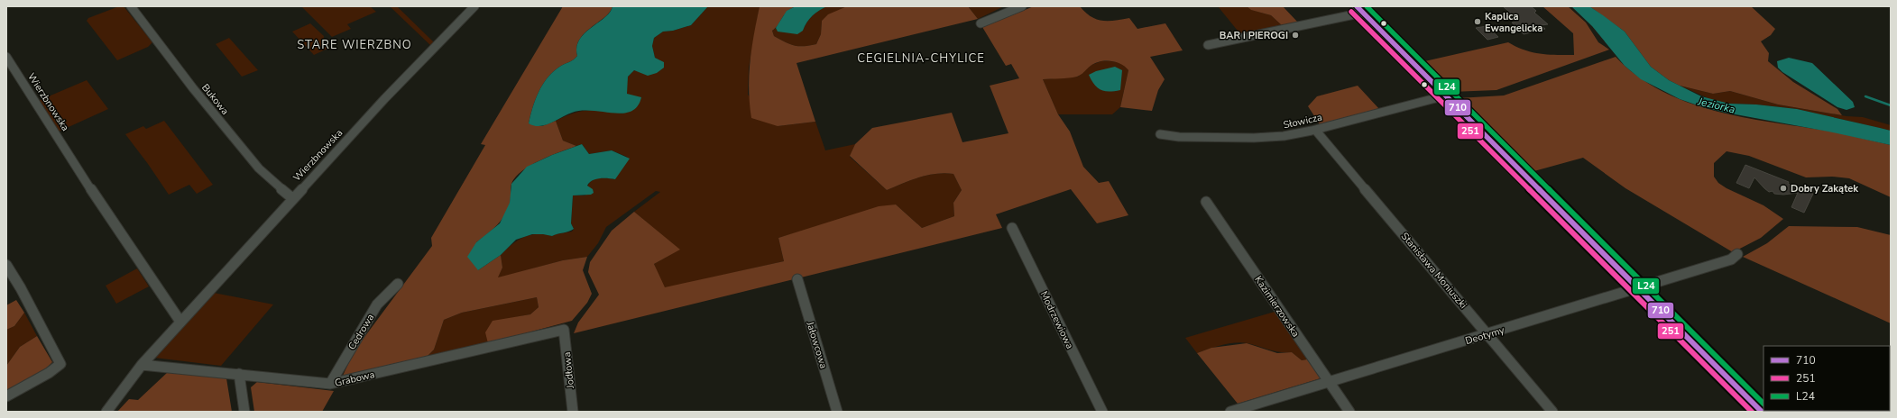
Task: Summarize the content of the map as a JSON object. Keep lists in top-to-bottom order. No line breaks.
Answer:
{"streets":{"street":["Bukowa","Wierzbnowska","Słowicza","Stanisława Moniuszki","Kazimierzowska","Modrzewiowa","Cedrowa","Deotymy","Jałowcowa","Jodłowa","Grabowa"]},"crossings":[["Bukowa","Wierzbnowska"],["Wierzbnowska","Grabowa"],["Słowicza","Stanisława Moniuszki"],["Stanisława Moniuszki","Deotymy"],["Kazimierzowska","Deotymy"],["Cedrowa","Grabowa"],["Jodłowa","Grabowa"]],"districts":["STARE WIERZBNO","CEGIELNIA-CHYLICE"],"water":["Jeziorka"],"places":["Kaplica Ewangelicka","BAR i PIEROGI","Dobry Zakątek"],"lines":["transit line 710","transit line L24","transit line 251"],"legend":["710","251","L24"]}
